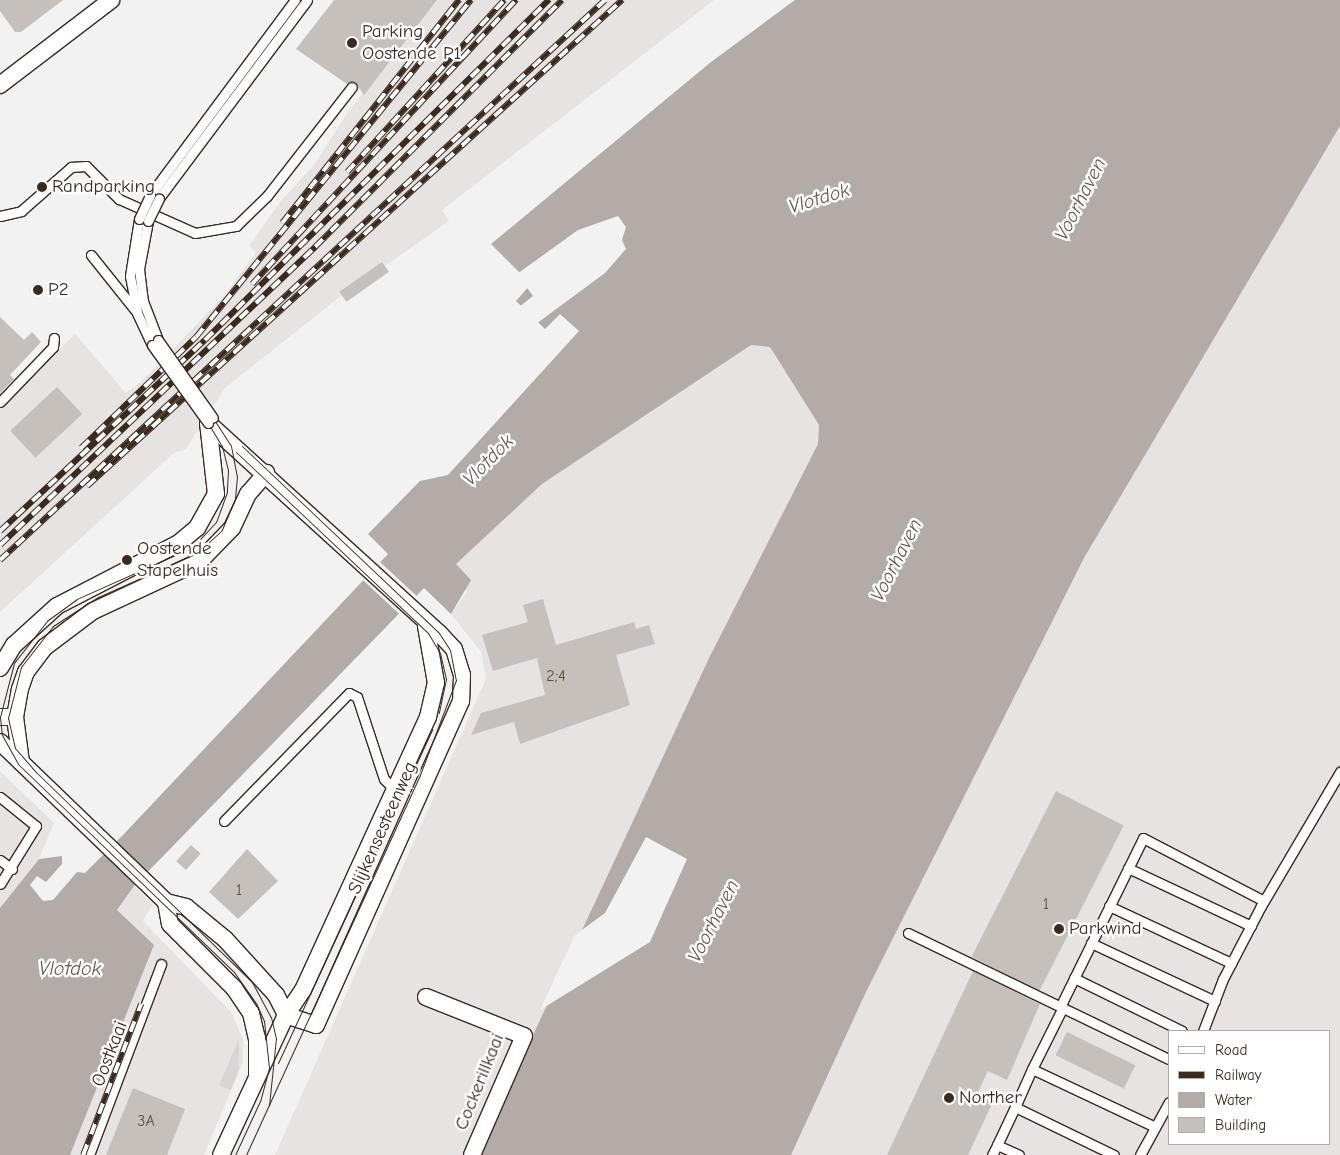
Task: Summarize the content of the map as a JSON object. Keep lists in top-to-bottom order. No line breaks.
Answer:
{"streets":{"street":["Slijkensesteenweg","Cockerillkaai"],"lane":["Oostkaai"]},"water":["Vlotdok","Voorhaven"],"places":["Parking Oostende P1","Randparking","P2","Oostende Stapelhuis","Parkwind","Norther"],"house_numbers":["2;4","1","1","3A"],"legend":["Road","Railway","Water","Building"]}
